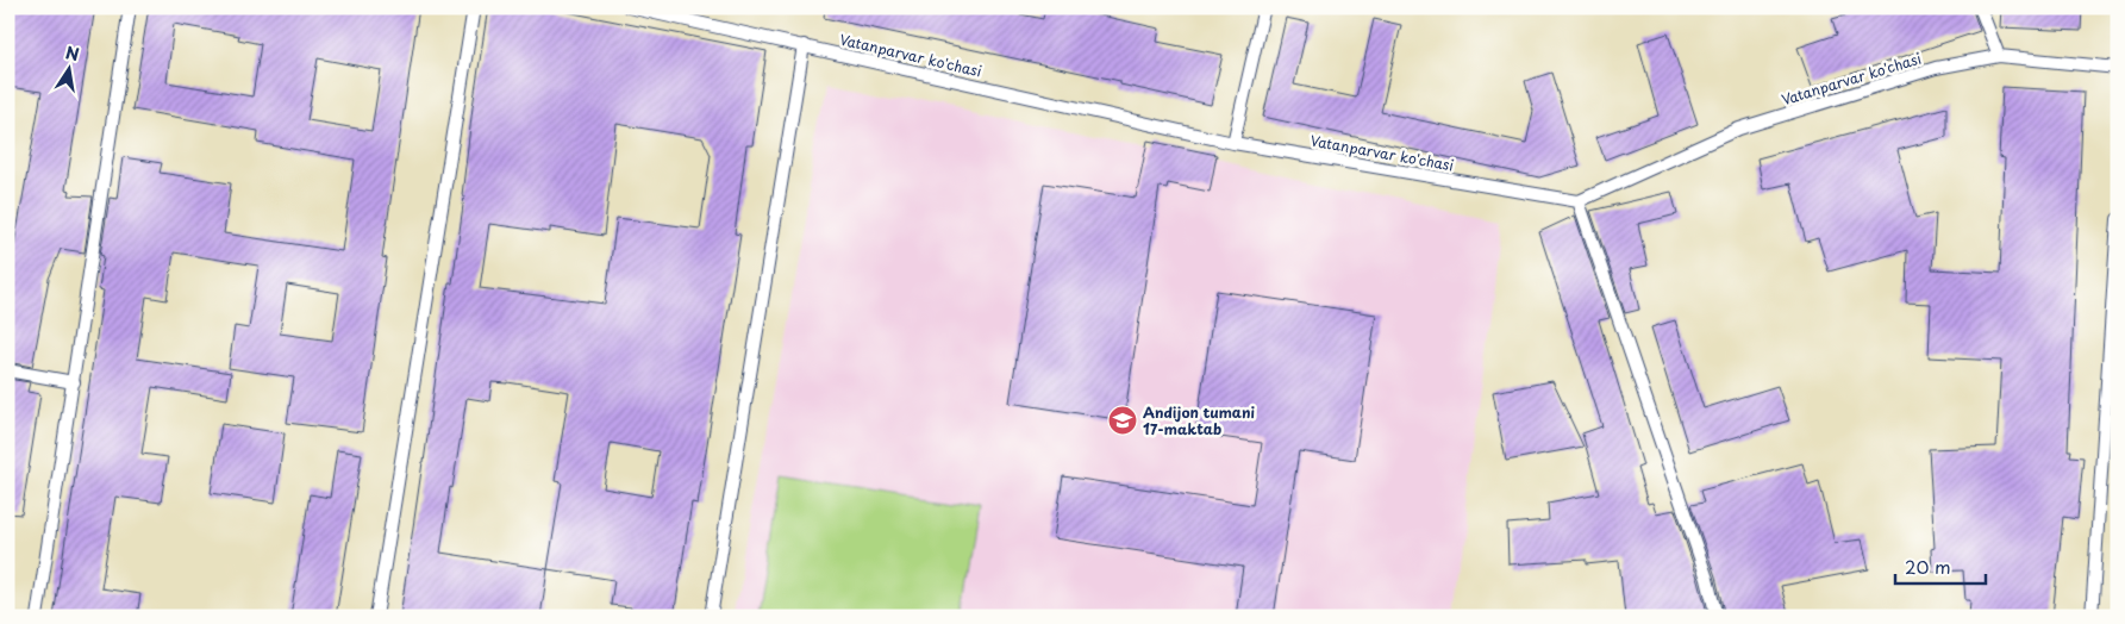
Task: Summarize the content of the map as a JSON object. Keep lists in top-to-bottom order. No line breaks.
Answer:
{"streets":{"lane":["Vatanparvar ko'chasi"]},"places":{"school or university":["Andijon tumani 17-maktab"]},"scale_bar":"20 m","north":"top"}
